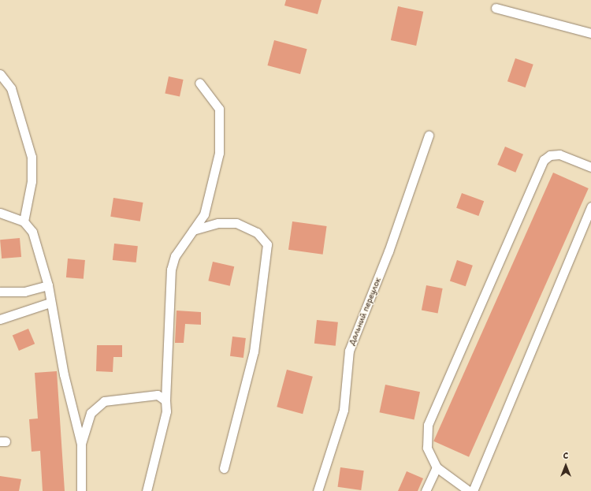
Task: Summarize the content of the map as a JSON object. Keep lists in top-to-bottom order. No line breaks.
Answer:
{"streets":{"lane":["Дальний переулок"]},"north":"top"}
